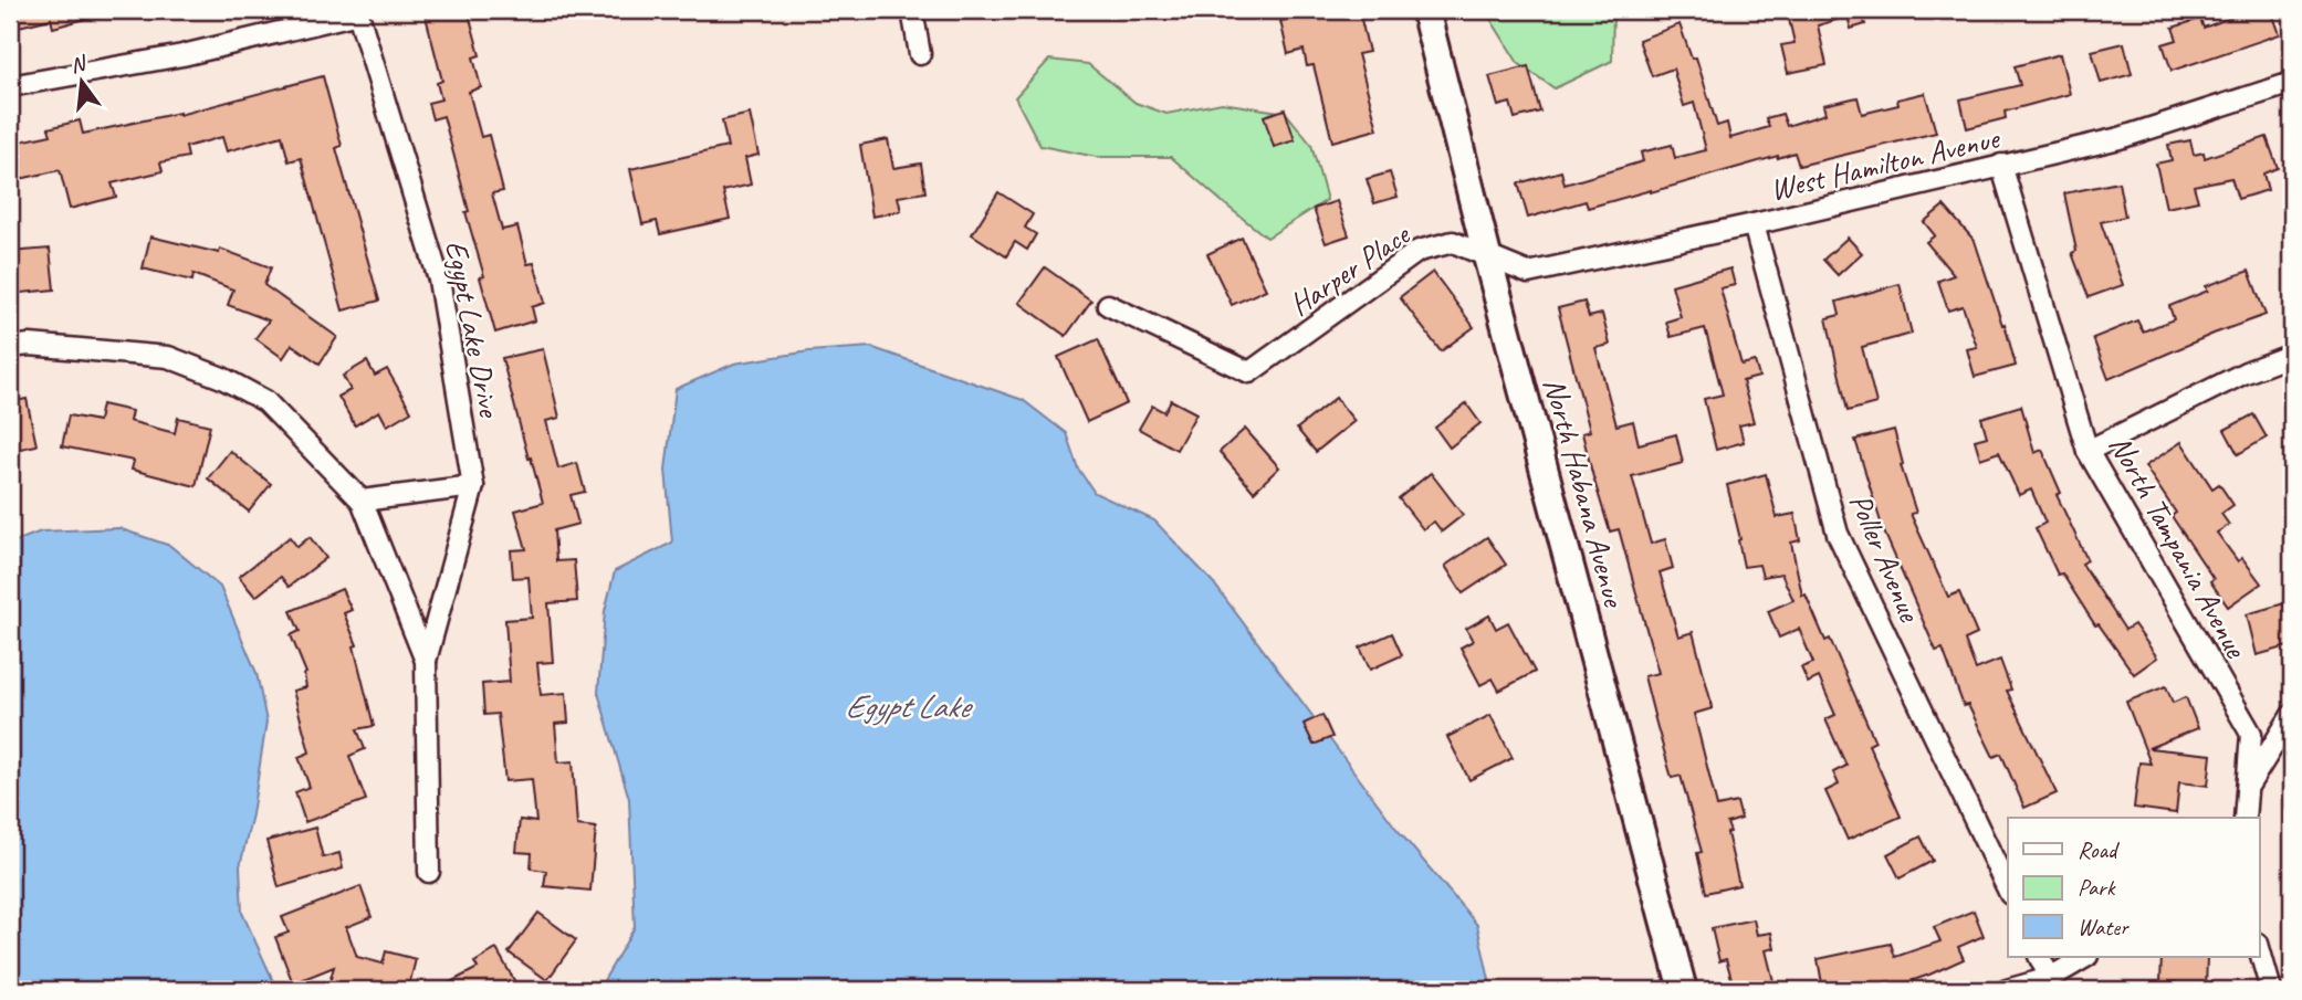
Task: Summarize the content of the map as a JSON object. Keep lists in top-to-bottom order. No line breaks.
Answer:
{"streets":{"street":["West Hamilton Avenue","Harper Place","Egypt Lake Drive","North Habana Avenue","North Tampania Avenue","Poller Avenue"]},"crossings":[["West Hamilton Avenue","Harper Place"],["West Hamilton Avenue","North Habana Avenue"],["West Hamilton Avenue","North Tampania Avenue"],["West Hamilton Avenue","Poller Avenue"],["Harper Place","North Habana Avenue"]],"water":["Egypt Lake"],"legend":["Road","Park","Water"],"north":"top"}
